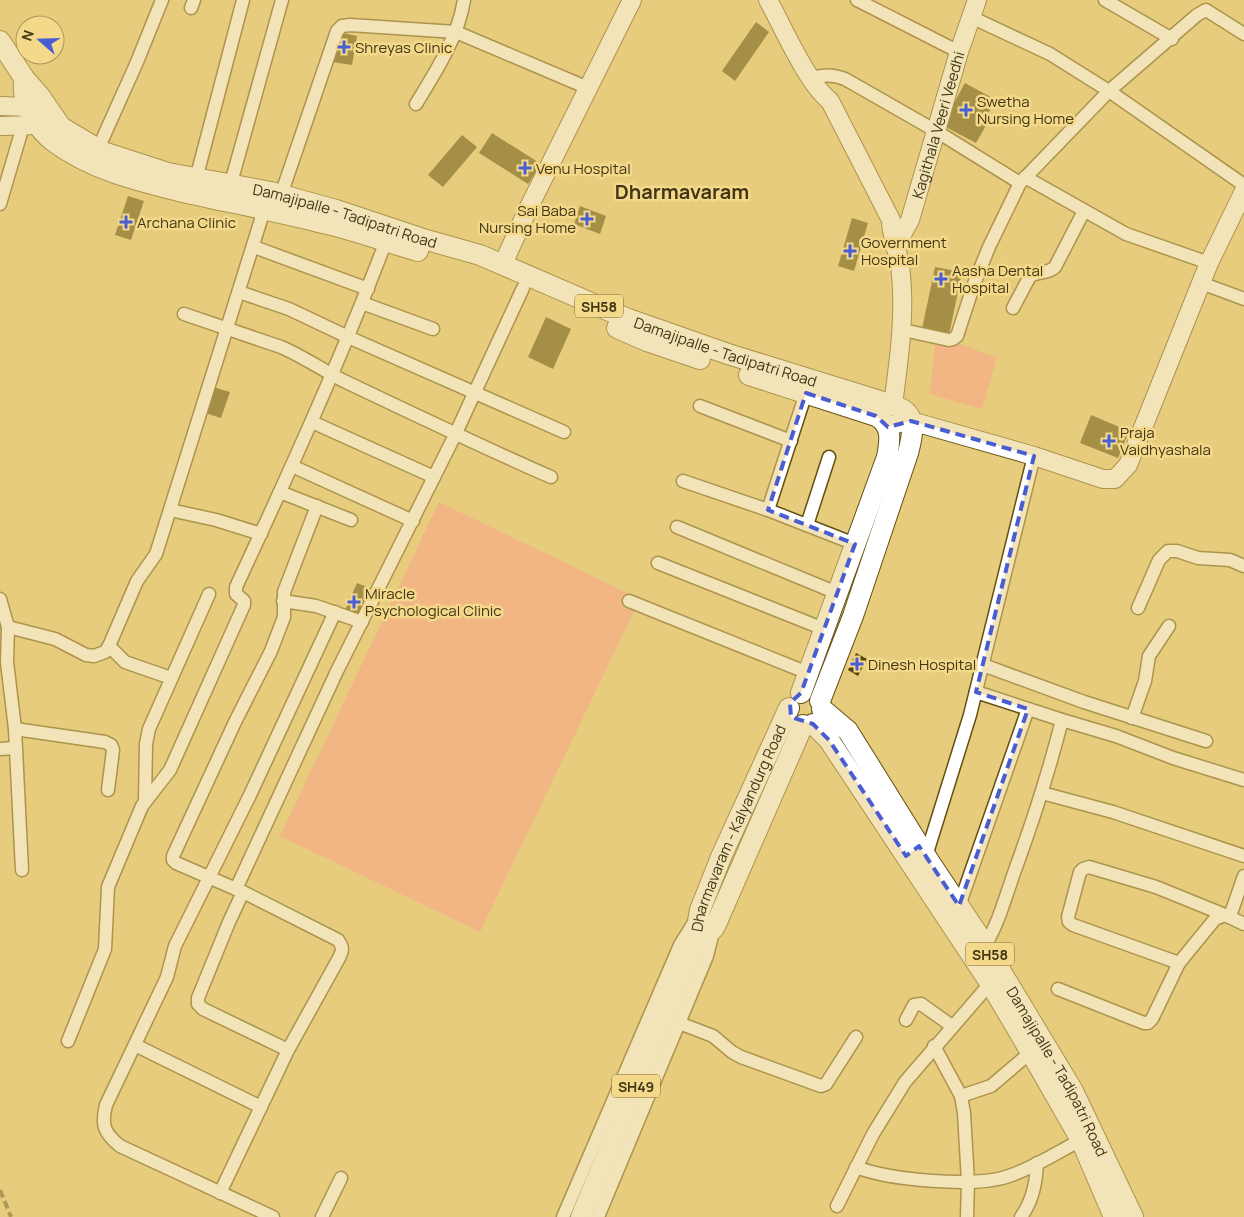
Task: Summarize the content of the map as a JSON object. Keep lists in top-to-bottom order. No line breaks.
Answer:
{"streets":{"main road":["Damajipalle - Tadipatri Road","SH58","Dharmavaram - Kalyandurg Road","SH49"],"street":["Kagithala Veeri Veedhi"]},"crossings":[["Damajipalle - Tadipatri Road","Dharmavaram - Kalyandurg Road"]],"districts":["Dharmavaram"],"places":{"health":["Shreyas Clinic","Swetha Nursing Home","Venu Hospital","Sai Baba Nursing Home","Archana Clinic","Government Hospital","Aasha Dental Hospital","Praja Vaidhyashala","Miracle Psychological Clinic","Dinesh Hospital"]},"north":"left"}
